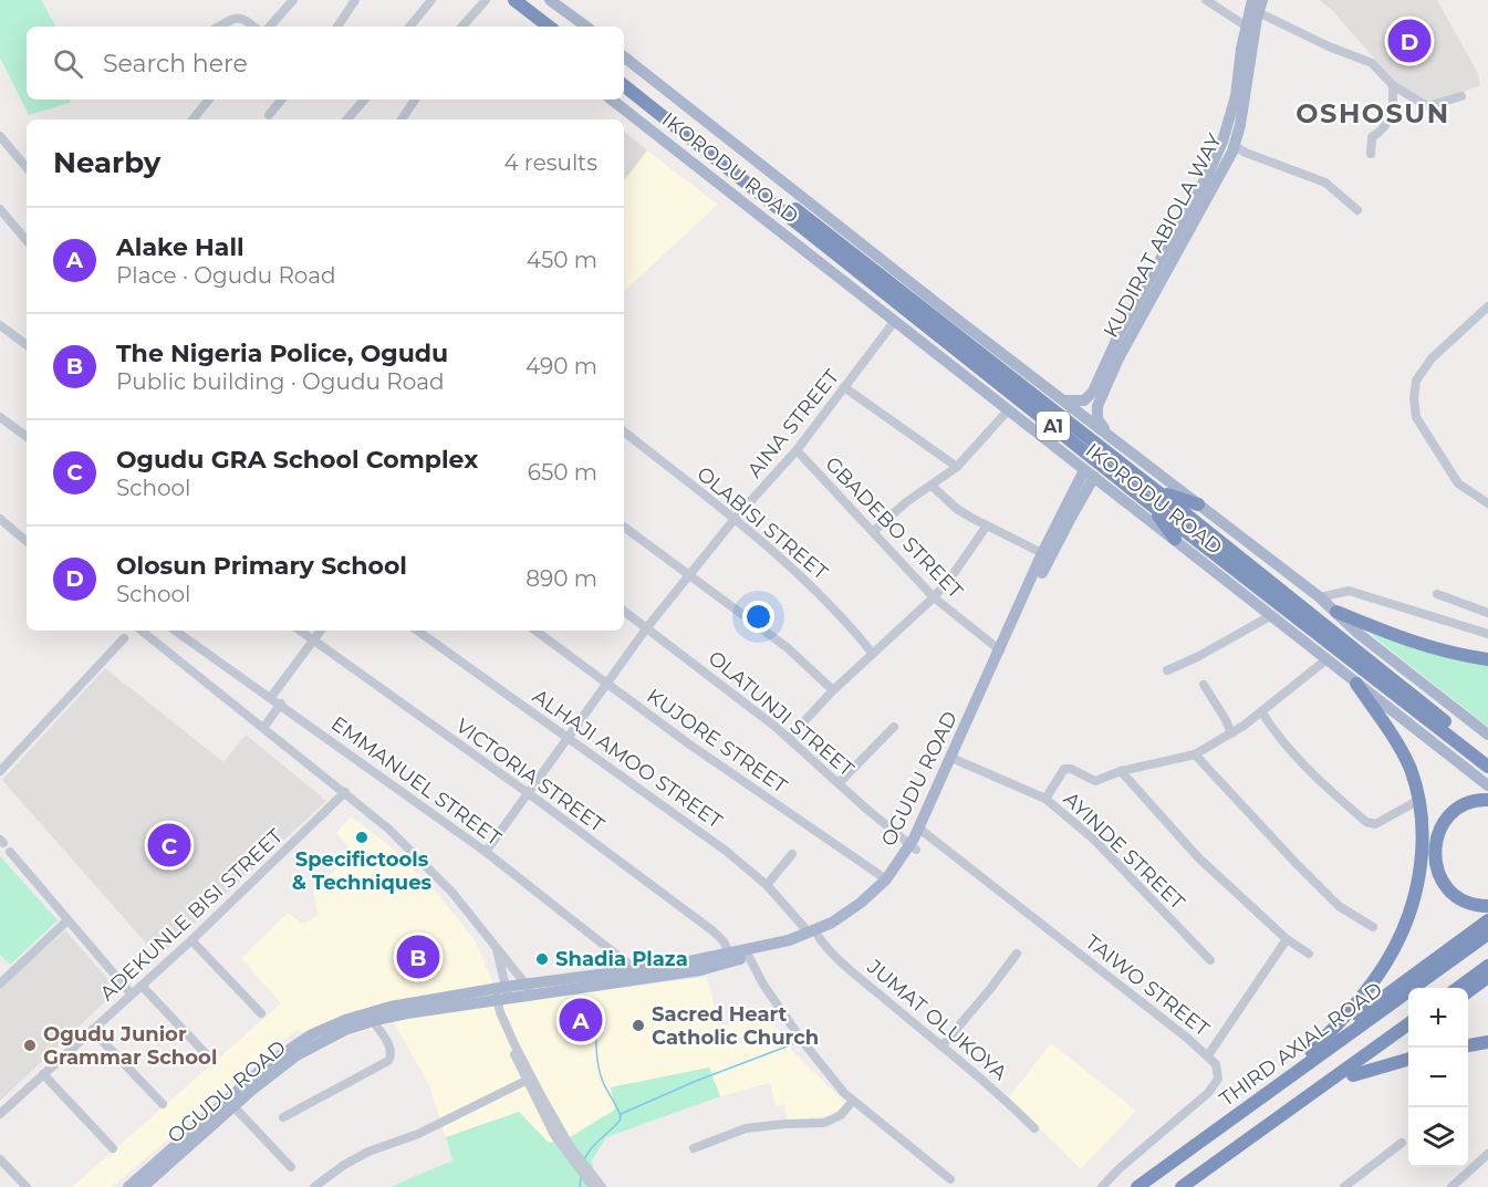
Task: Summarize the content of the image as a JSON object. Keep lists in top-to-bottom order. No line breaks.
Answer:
{"streets":{"highway":["IKORODU ROAD","A1","THIRD AXIAL ROAD"],"main road":["KUDIRAT ABIOLA WAY","OGUDU ROAD"],"street":["AINA STREET","OLABISI STREET","GBADEBO STREET","OLATUNJI STREET","KUJORE STREET","ALHAJI AMOO STREET","VICTORIA STREET","EMMANUEL STREET","AYINDE STREET","ADEKUNLE BISI STREET","TAIWO STREET","JUMAT OLUKOYA"]},"crossings":[["IKORODU ROAD","KUDIRAT ABIOLA WAY"],["IKORODU ROAD","AINA STREET"],["IKORODU ROAD","OGUDU ROAD"],["AINA STREET","OLABISI STREET"],["AINA STREET","GBADEBO STREET"],["AINA STREET","OLATUNJI STREET"],["AINA STREET","KUJORE STREET"],["AINA STREET","ALHAJI AMOO STREET"],["AINA STREET","VICTORIA STREET"],["AINA STREET","EMMANUEL STREET"],["GBADEBO STREET","OGUDU ROAD"],["OLATUNJI STREET","OGUDU ROAD"],["KUJORE STREET","OGUDU ROAD"],["ALHAJI AMOO STREET","OGUDU ROAD"],["ALHAJI AMOO STREET","JUMAT OLUKOYA"],["VICTORIA STREET","OGUDU ROAD"],["OGUDU ROAD","EMMANUEL STREET"],["OGUDU ROAD","AYINDE STREET"],["OGUDU ROAD","TAIWO STREET"],["OGUDU ROAD","JUMAT OLUKOYA"]],"districts":["OSHOSUN"],"places":["Specifictools & Techniques","Shadia Plaza","Sacred Heart Catholic Church","Ogudu Junior Grammar School"],"page":{"pins":["D","C","B","A"],"search":"Search here","heading":["Nearby","4 results"],"list":[{"mark":"A","name":"Alake Hall","note":"Place · Ogudu Road","value":"450 m"},{"mark":"B","name":"The Nigeria Police, Ogudu","note":"Public building · Ogudu Road","value":"490 m"},{"mark":"C","name":"Ogudu GRA School Complex","note":"School","value":"650 m"},{"mark":"D","name":"Olosun Primary School","note":"School","value":"890 m"}],"map_buttons":["+","−"]}}
